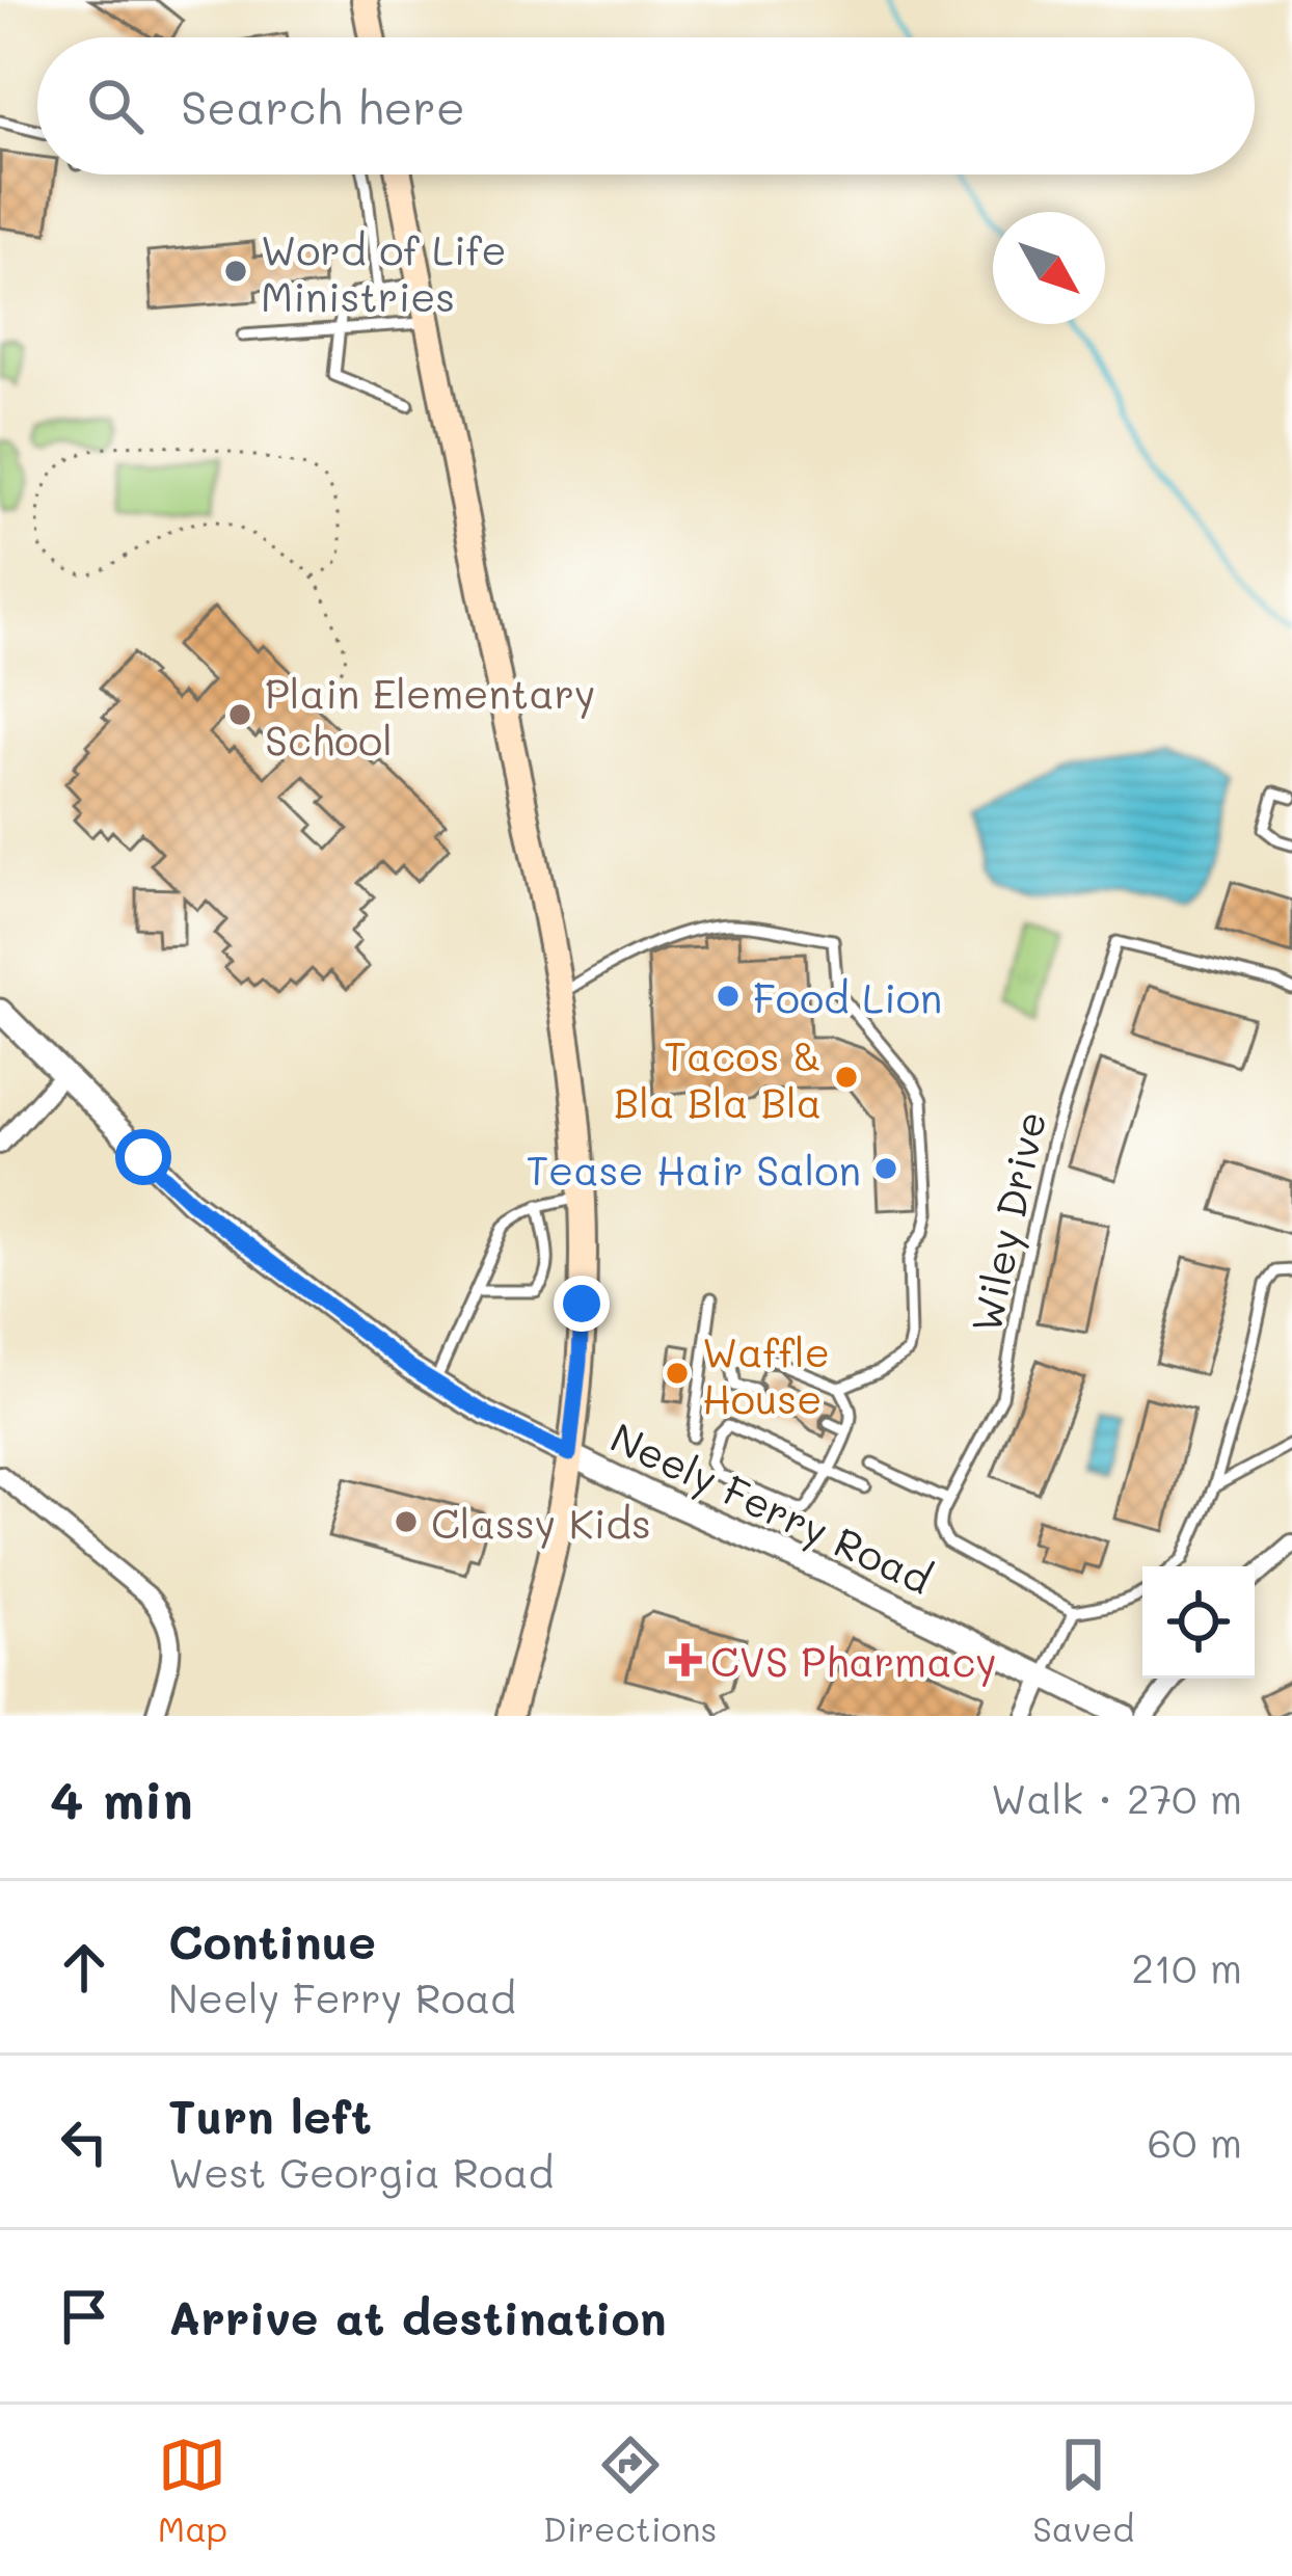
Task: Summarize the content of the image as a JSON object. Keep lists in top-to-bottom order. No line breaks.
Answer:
{"streets":{"street":["Neely Ferry Road"],"lane":["Wiley Drive"]},"places":{"other":["Word of Life Ministries","Plain Elementary School","Food Lion","Tacos & Bla Bla Bla","Tease Hair Salon","Waffle House","Classy Kids"],"health":["CVS Pharmacy"]},"north":"bottom right","page":{"search":"Search here","heading":["4 min","Walk · 270 m"],"list":[["Continue","Neely Ferry Road","210 m"],["Turn left","West Georgia Road","60 m"],"Arrive at destination"],"nav":["Map","Directions","Saved"]}}
